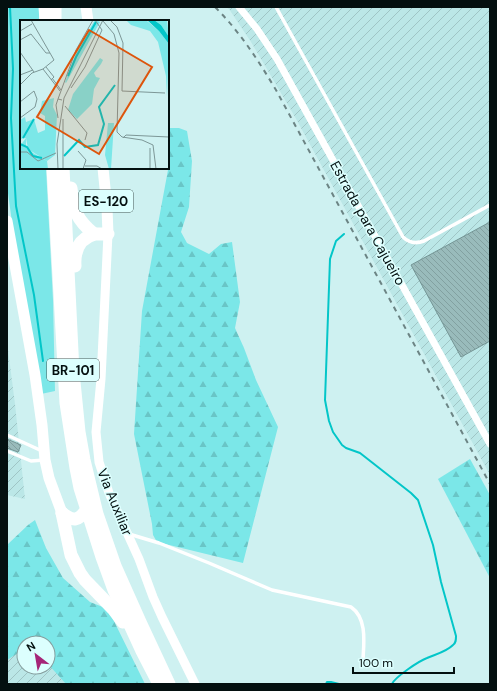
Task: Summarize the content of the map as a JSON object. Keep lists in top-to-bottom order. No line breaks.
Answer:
{"streets":{"highway":["BR-101"],"main road":["ES-120"],"street":["Estrada para Cajueiro","Via Auxiliar"]},"crossings":[["ES-120","Via Auxiliar"]],"scale_bar":"100 m","north":"top left"}
